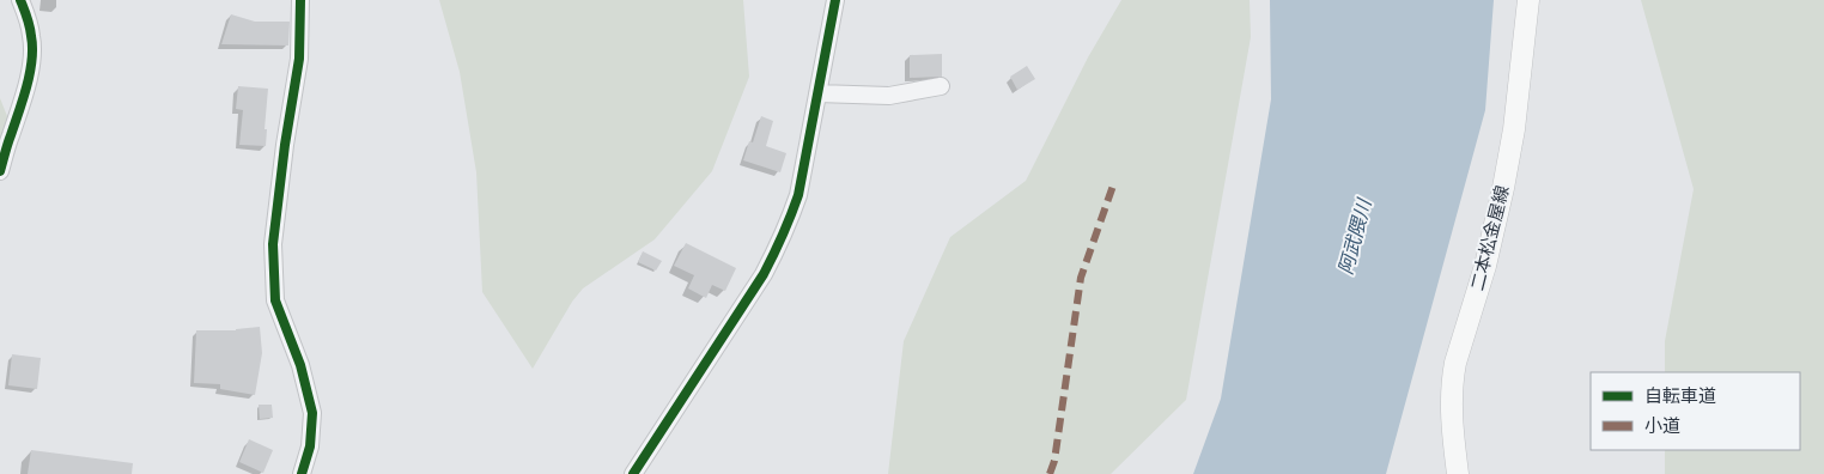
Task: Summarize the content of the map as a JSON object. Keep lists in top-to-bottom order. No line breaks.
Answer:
{"streets":{"main road":["二本松金屋線"]},"water":["阿武隈川"],"legend":["自転車道","小道"]}
